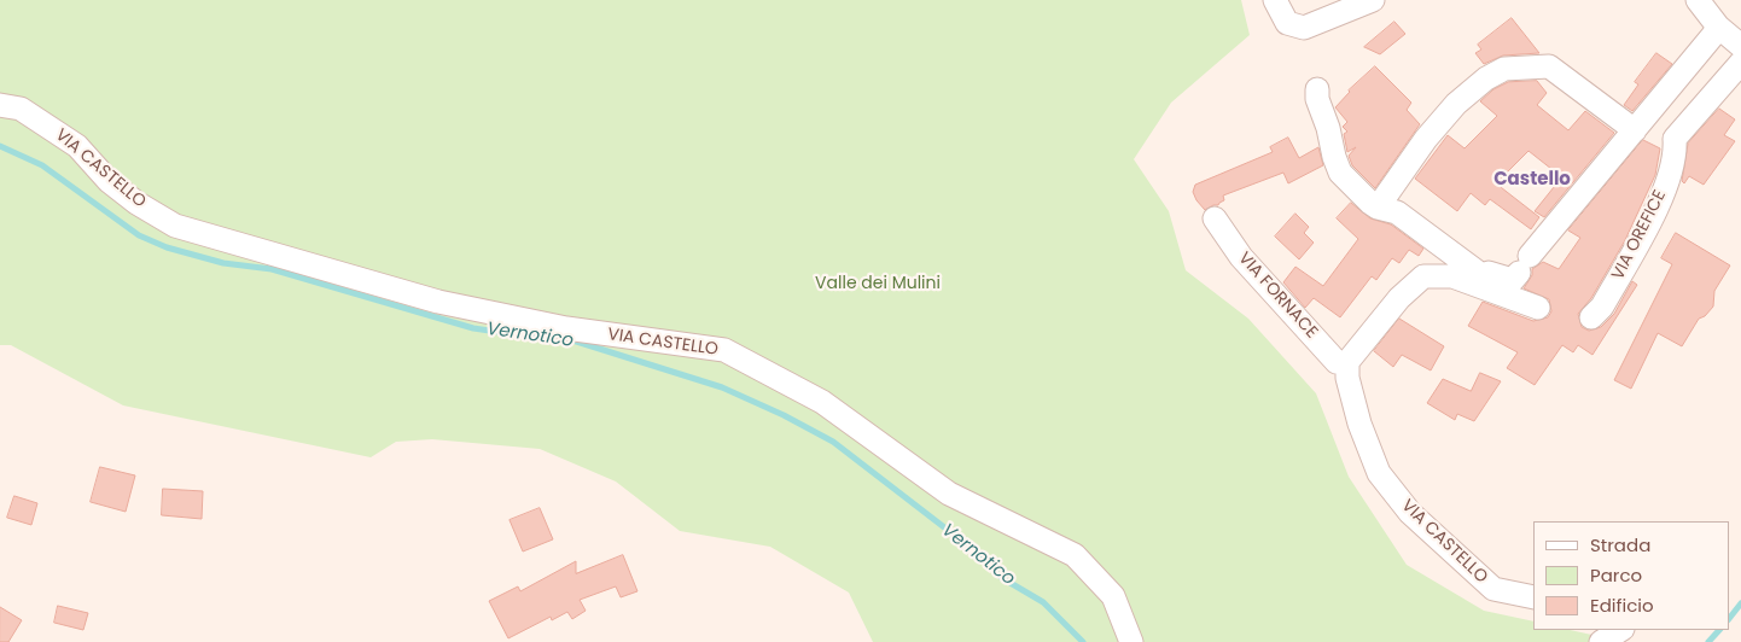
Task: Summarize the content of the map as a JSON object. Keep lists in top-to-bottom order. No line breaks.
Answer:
{"streets":{"street":["VIA CASTELLO","VIA OREFICE","VIA FORNACE"]},"crossings":[["VIA CASTELLO","VIA FORNACE"]],"districts":["Castello"],"water":["Vernotico"],"parks":["Valle dei Mulini"],"legend":["Strada","Parco","Edificio"]}
